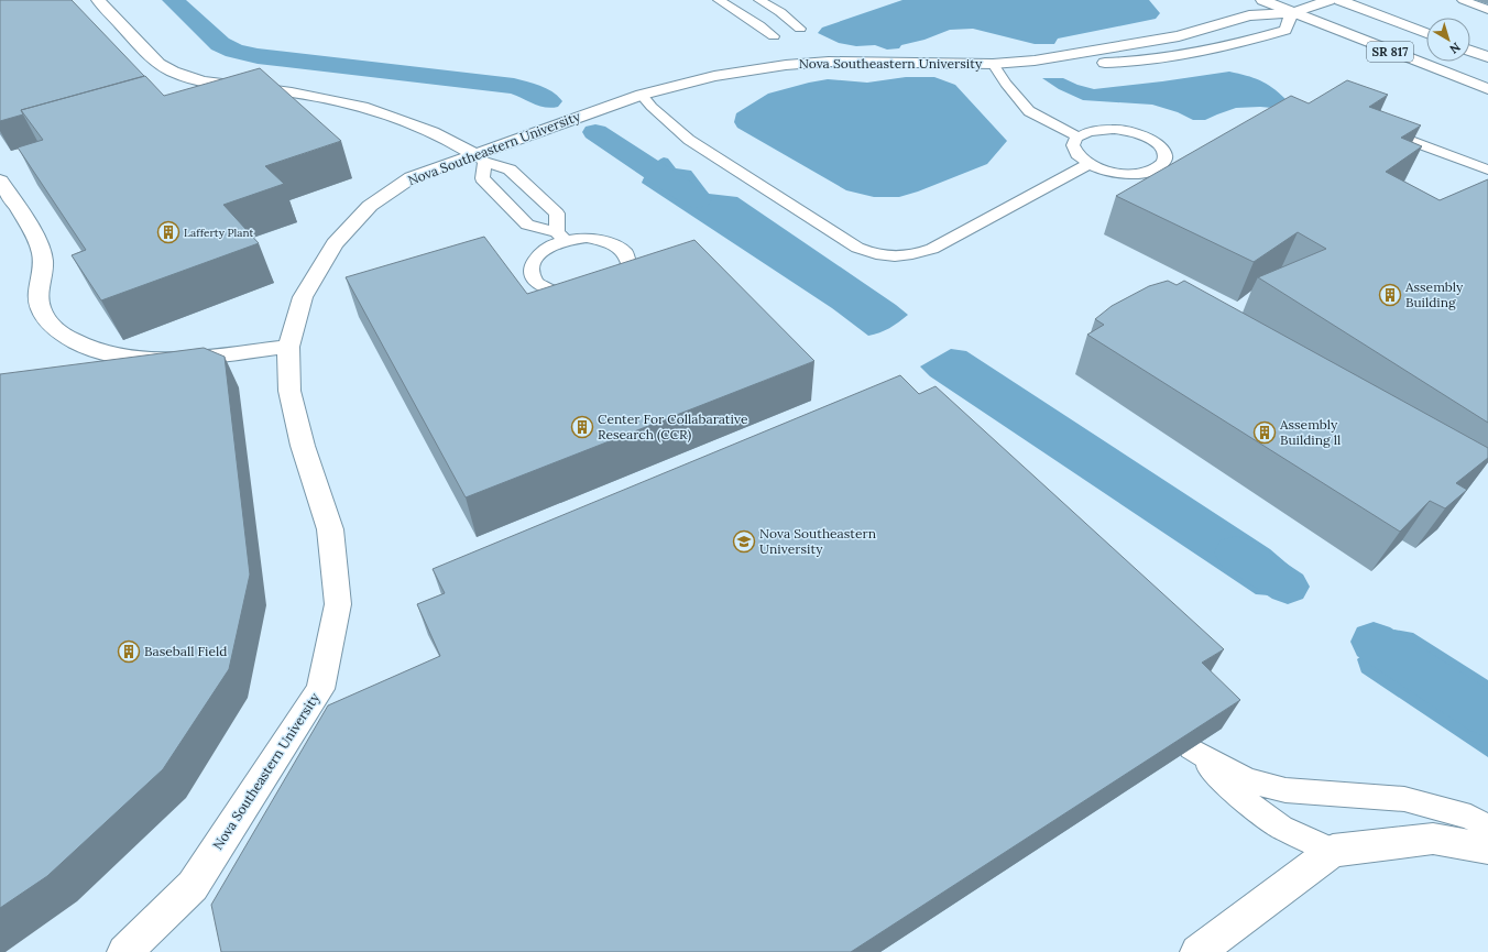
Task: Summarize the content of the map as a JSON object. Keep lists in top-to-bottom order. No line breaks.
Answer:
{"streets":{"street":["SR 817","Nova Southeastern University"]},"crossings":[["SR 817","Nova Southeastern University"]],"places":{"building":["Lafferty Plant","Assembly Building","Center For Collabarative Research (CCR)","Assembly Building ll","Baseball Field"],"school or university":["Nova Southeastern University"]},"north":"bottom right"}
